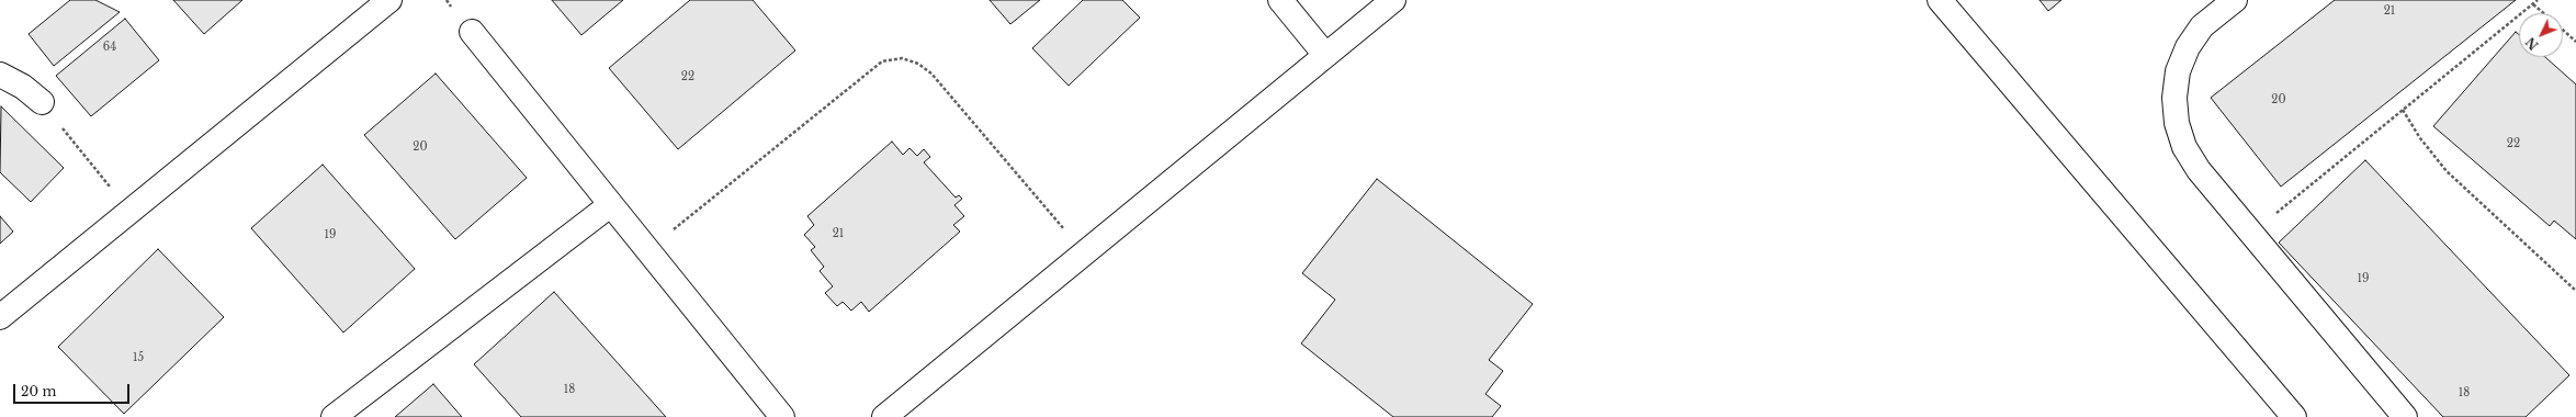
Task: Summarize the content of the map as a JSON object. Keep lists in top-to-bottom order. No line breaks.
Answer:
{"house_numbers":["21","64","22","20","22","20","21","19","19","15","18","18"],"scale_bar":"20 m","north":"bottom left"}
